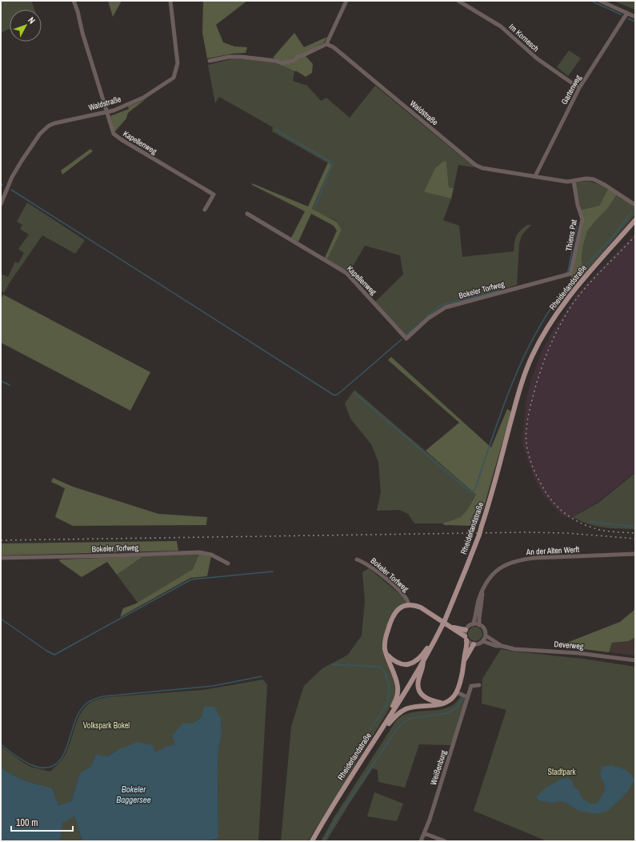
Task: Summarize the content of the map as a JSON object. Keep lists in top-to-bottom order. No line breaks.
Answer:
{"streets":{"main road":["Rheiderlandstraße"],"street":["Im Kornesch","Gartenweg","Waldstraße","Kapellenweg","Thiens Pat","Bokeler Torfweg","An der Alten Werft","Deverweg","Weißenburg"]},"crossings":[["Im Kornesch","Gartenweg"],["Gartenweg","Waldstraße"],["Waldstraße","Kapellenweg"],["Waldstraße","Thiens Pat"],["Kapellenweg","Bokeler Torfweg"],["Thiens Pat","Bokeler Torfweg"],["An der Alten Werft","Deverweg"]],"water":["Bokeler Baggersee"],"parks":["Volkspark Bokel","Stadtpark"],"scale_bar":"100 m","north":"top right"}
